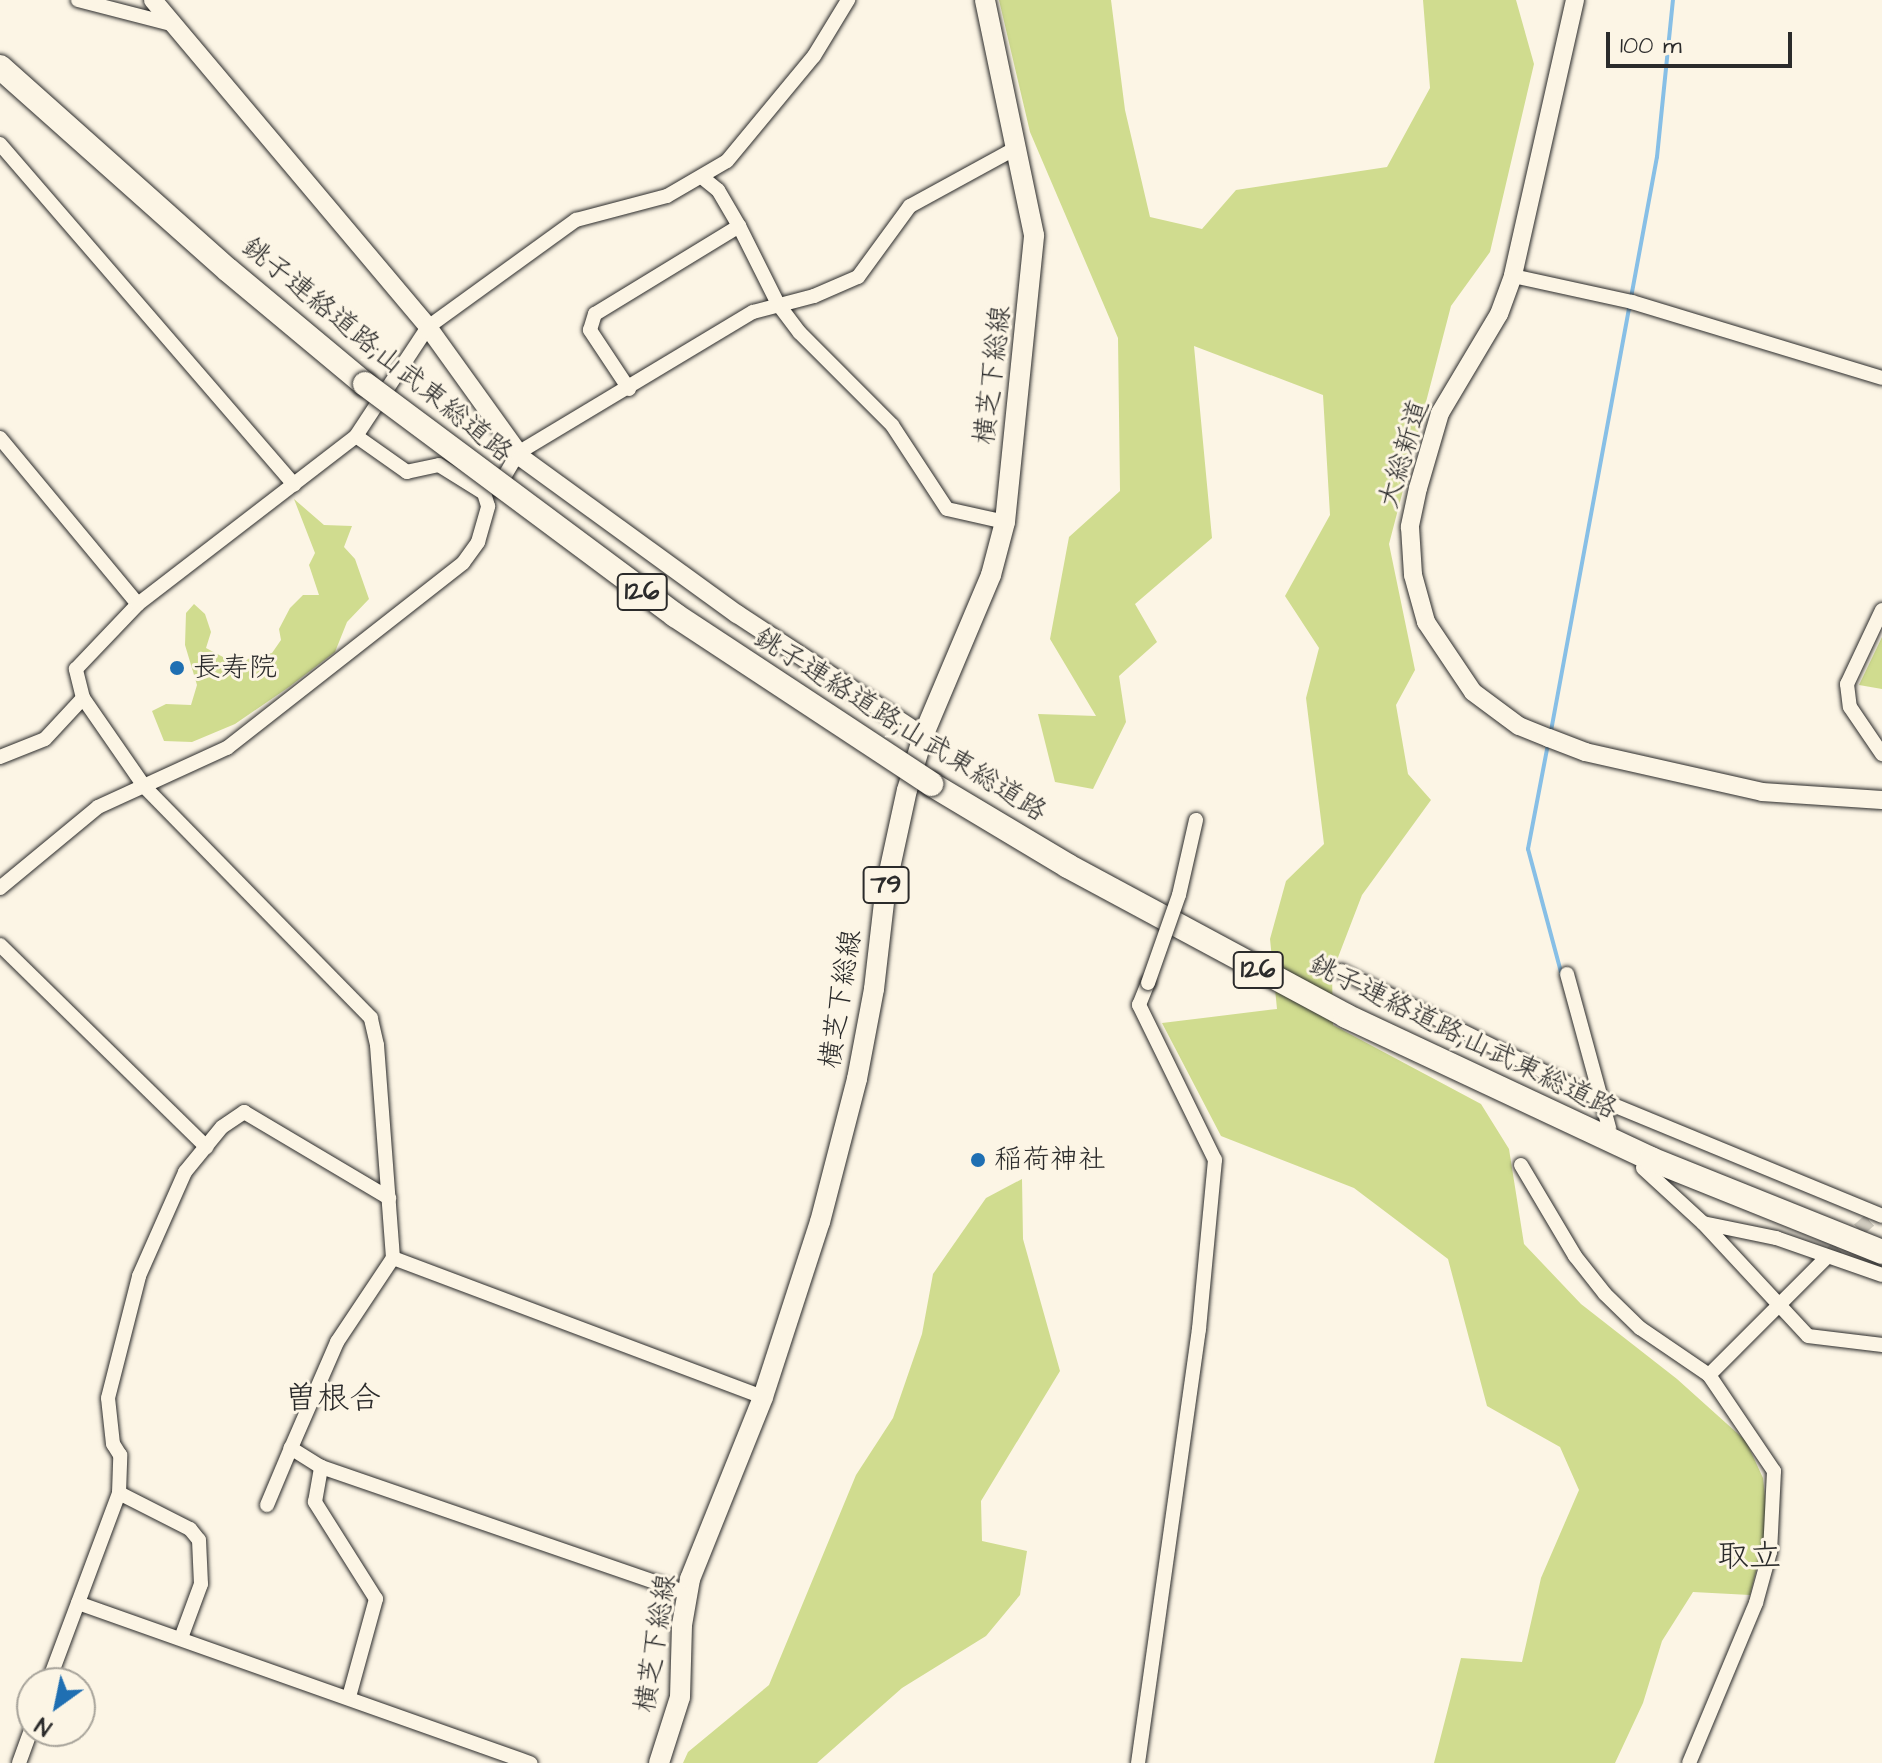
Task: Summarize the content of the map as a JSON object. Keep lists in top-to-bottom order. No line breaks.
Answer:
{"streets":{"highway":["銚子連絡道路;山武東総道路","126"],"main road":["横芝下総線","79"],"street":["大総新道"]},"districts":["曽根合","取立"],"places":["長寿院","稲荷神社"],"scale_bar":"100 m","north":"bottom left"}
